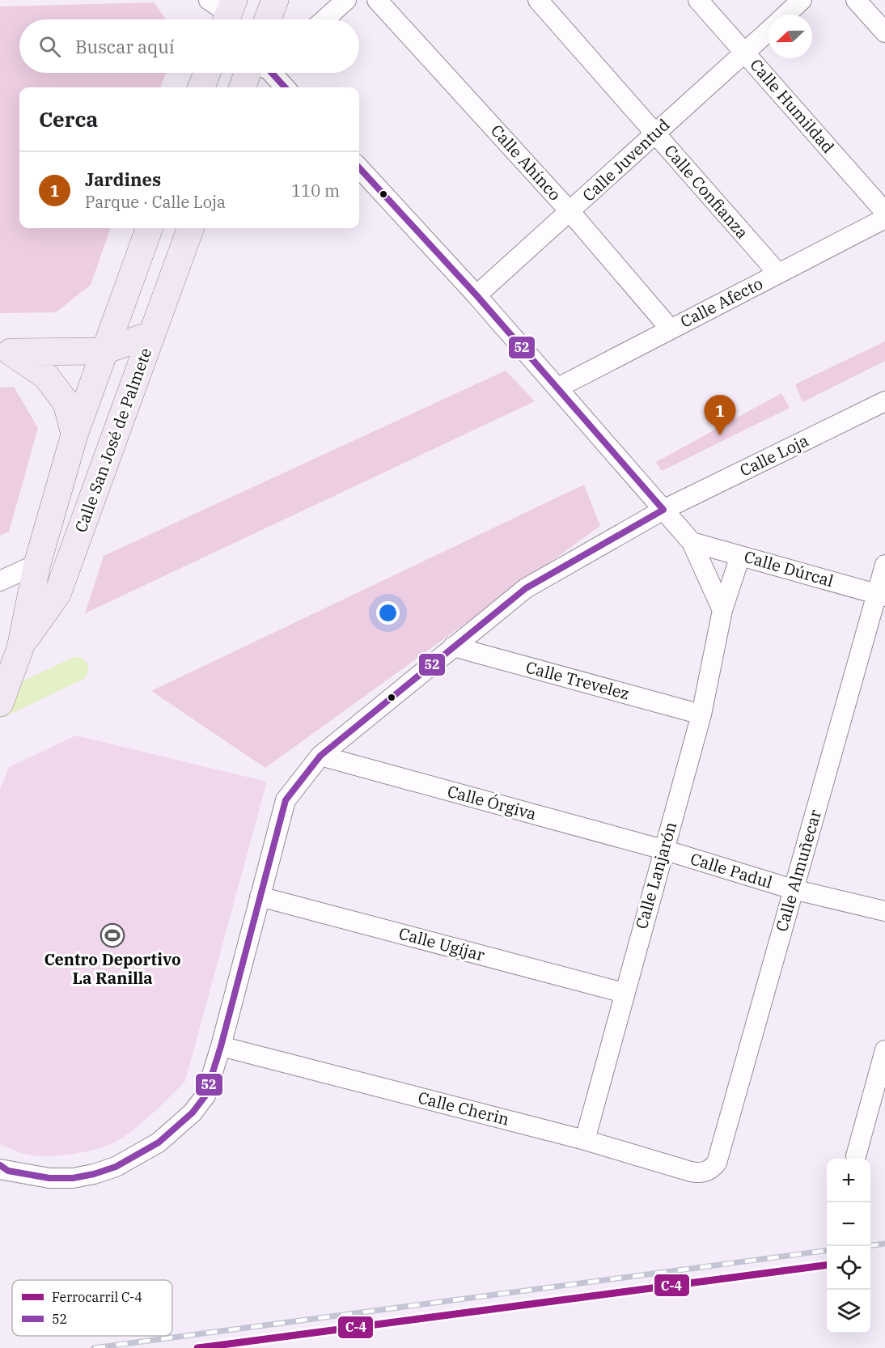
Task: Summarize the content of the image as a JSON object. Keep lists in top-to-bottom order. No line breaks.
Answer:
{"streets":{"street":["Calle Humildad","Calle Juventud","Calle Ahínco","Calle Confianza","Calle Afecto","Calle San José de Palmete","Calle Loja","Calle Dúrcal","Calle Trevelez","Calle Órgiva","Calle Padul","Calle Almuñecar","Calle Lanjarón","Calle Ugíjar","Calle Cherin"]},"crossings":[["Calle Humildad","Calle Juventud"],["Calle Juventud","Calle Ahínco"],["Calle Juventud","Calle Confianza"],["Calle Ahínco","Calle Afecto"],["Calle Confianza","Calle Afecto"],["Calle Loja","Calle Trevelez"],["Calle Loja","Calle Órgiva"],["Calle Loja","Calle Ugíjar"],["Calle Loja","Calle Cherin"],["Calle Dúrcal","Calle Almuñecar"],["Calle Dúrcal","Calle Lanjarón"],["Calle Trevelez","Calle Lanjarón"],["Calle Órgiva","Calle Padul"],["Calle Órgiva","Calle Lanjarón"],["Calle Padul","Calle Almuñecar"],["Calle Padul","Calle Lanjarón"],["Calle Almuñecar","Calle Cherin"],["Calle Lanjarón","Calle Ugíjar"],["Calle Lanjarón","Calle Cherin"]],"places":{"sports":["Centro Deportivo La Ranilla"]},"lines":["transit line 52","rail line C-4"],"legend":["Ferrocarril C-4","52"],"north":"left","page":{"search":"Buscar aquí","heading":"Cerca","list":[{"mark":"1","name":"Jardines","note":"Parque · Calle Loja","value":"110 m"}],"pins":"1","map_buttons":["+","−"]}}
